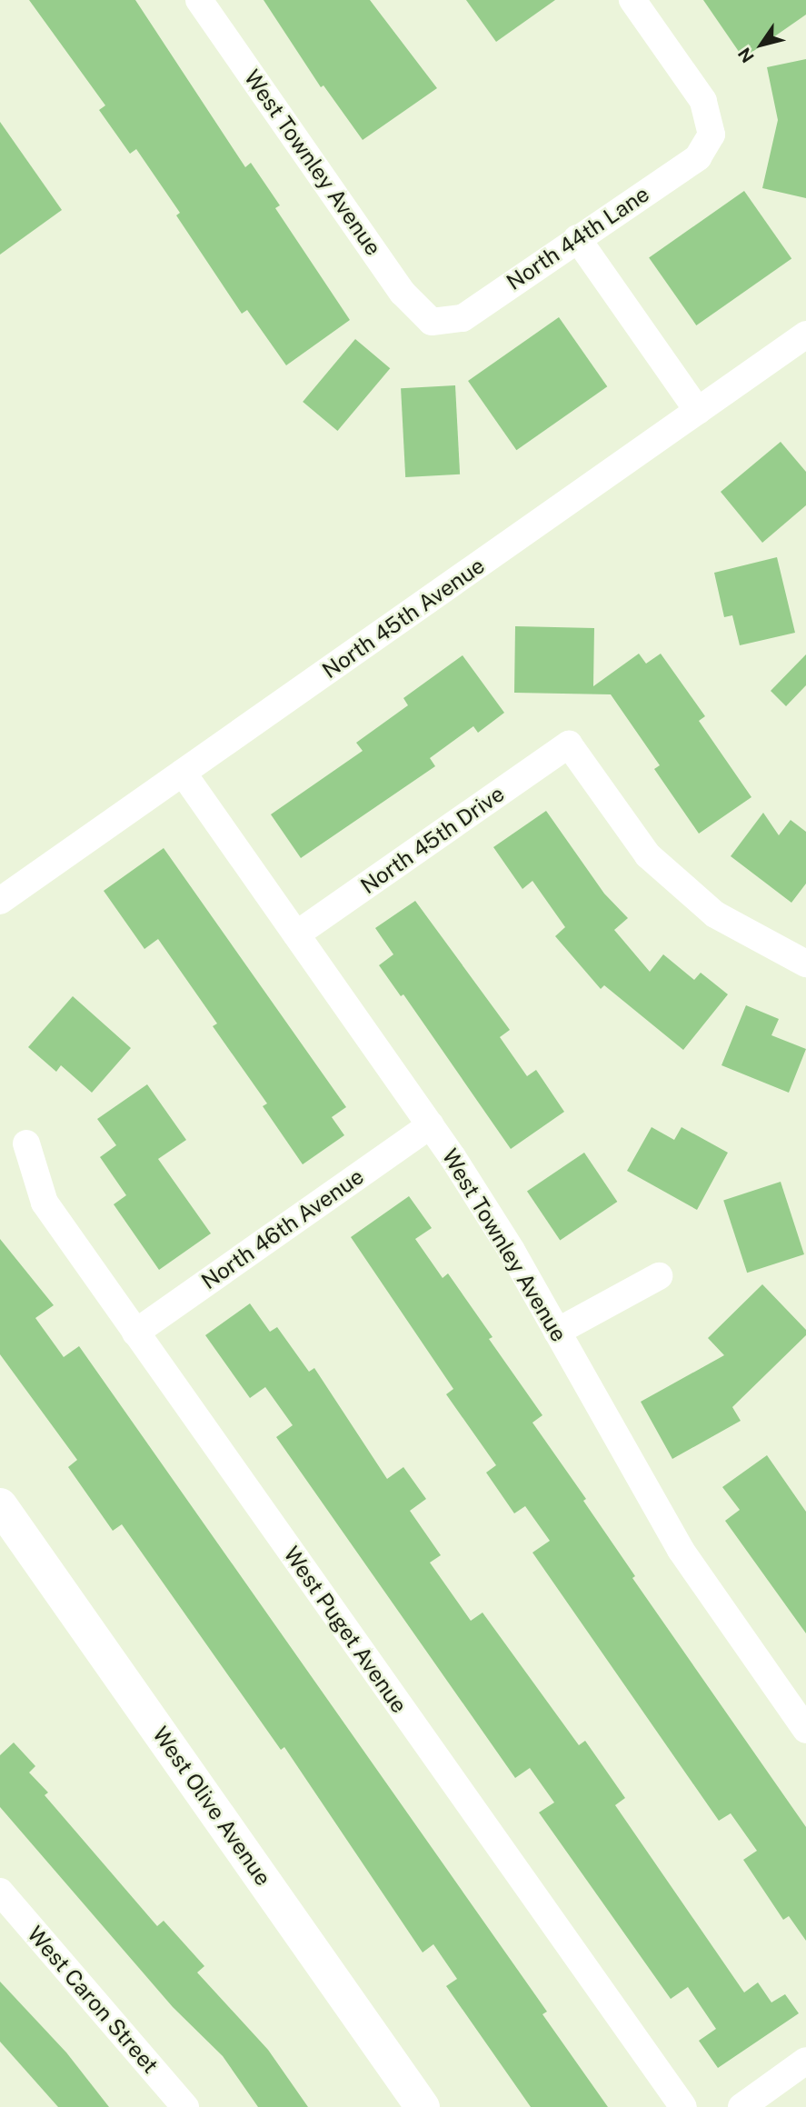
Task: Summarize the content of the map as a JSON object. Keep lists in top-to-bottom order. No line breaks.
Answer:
{"streets":{"main road":["West Olive Avenue"],"street":["West Townley Avenue","North 44th Lane","North 45th Avenue","North 45th Drive","North 46th Avenue","West Puget Avenue","West Caron Street"]},"crossings":[["West Townley Avenue","North 44th Lane"],["West Townley Avenue","North 45th Avenue"],["West Townley Avenue","North 45th Drive"],["West Townley Avenue","North 46th Avenue"],["North 46th Avenue","West Puget Avenue"]],"north":"bottom left"}
